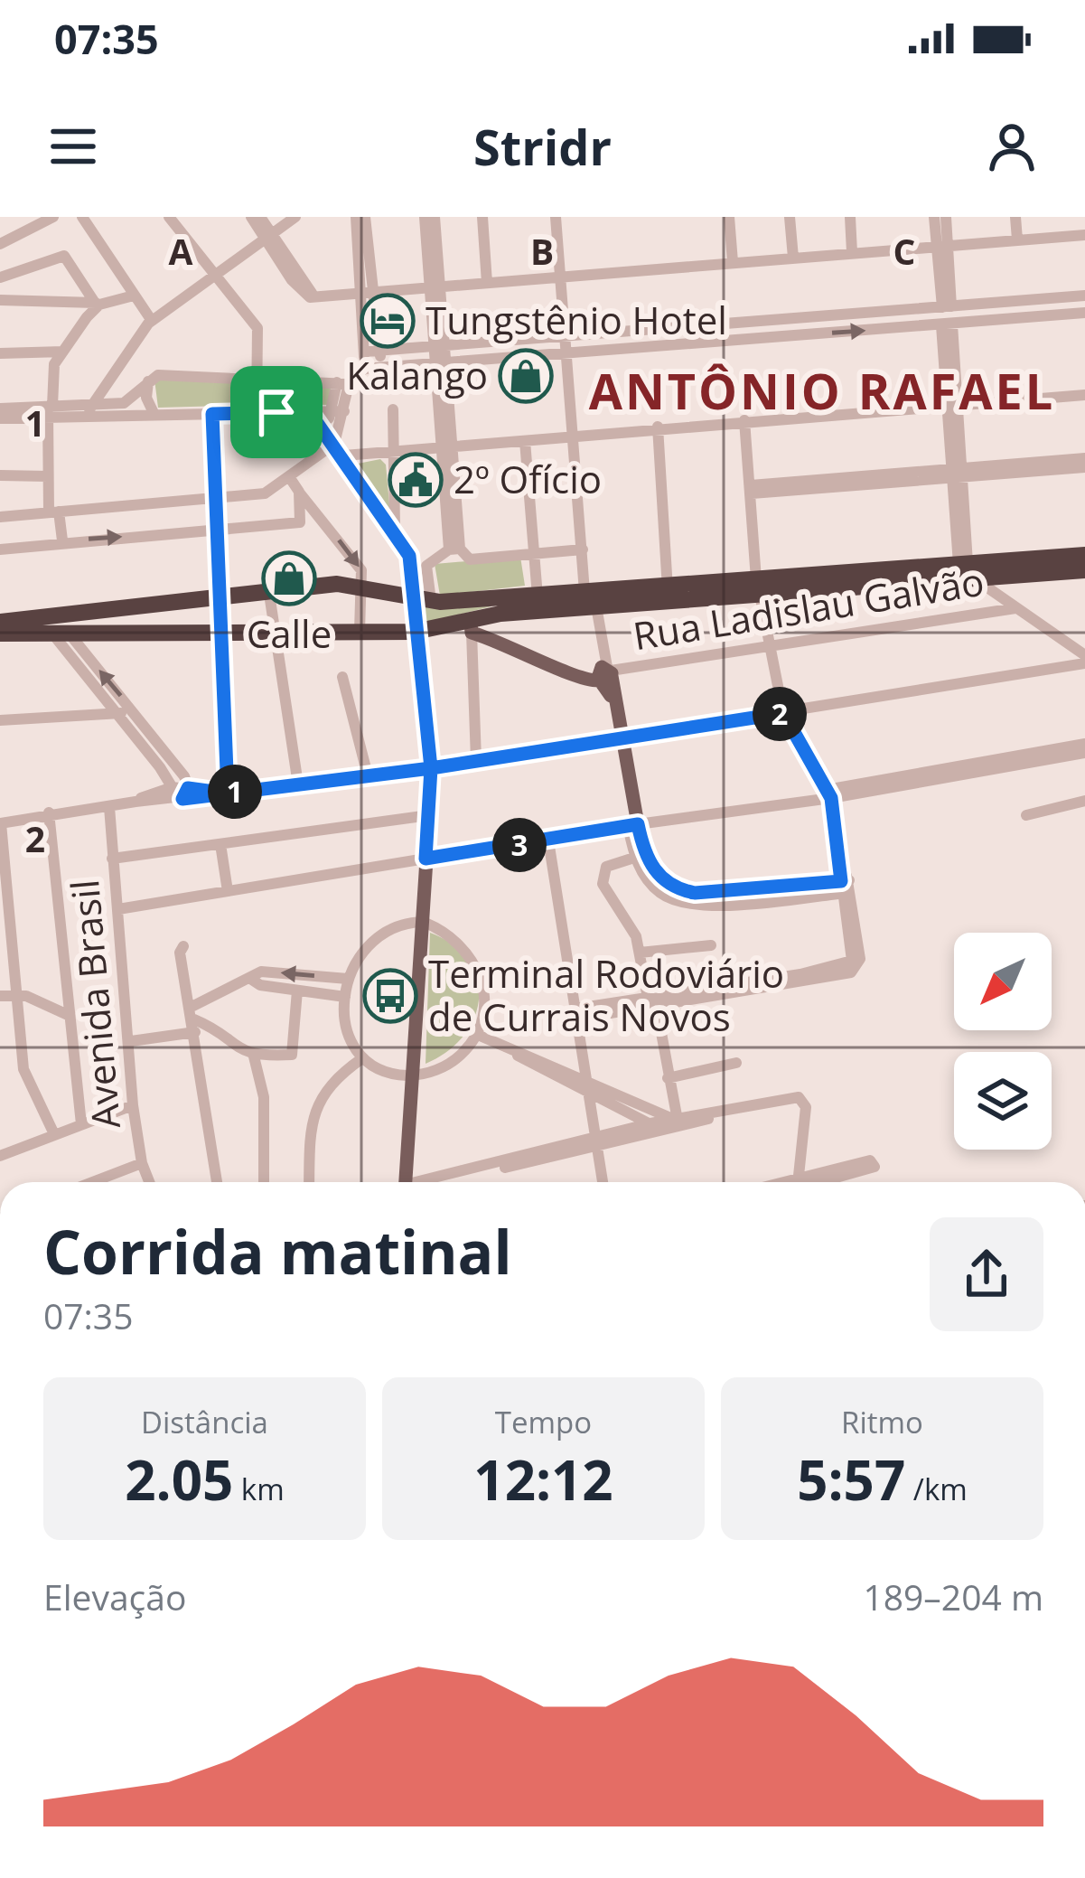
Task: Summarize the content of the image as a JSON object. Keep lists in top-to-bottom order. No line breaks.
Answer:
{"streets":{"street":["Rua Ladislau Galvão","Avenida Brasil"]},"districts":["ANTÔNIO RAFAEL"],"places":{"hotel":["Tungstênio Hotel"],"shop":["Kalango","Calle"],"public building":["2º Ofício"],"bus stop":["Terminal Rodoviário de Currais Novos"]},"north":"bottom left","page":{"status":"07:35","header":"Stridr","pins":["2","1","3"],"heading":["Corrida matinal","07:35"],"stats":[["Distância","2.05 km"],["Tempo","12:12"],["Ritmo","5:57 /km"]],"chart":["Elevação","189–204 m"]},"grid":{"columns":["A","B","C"],"rows":["1","2"]}}
